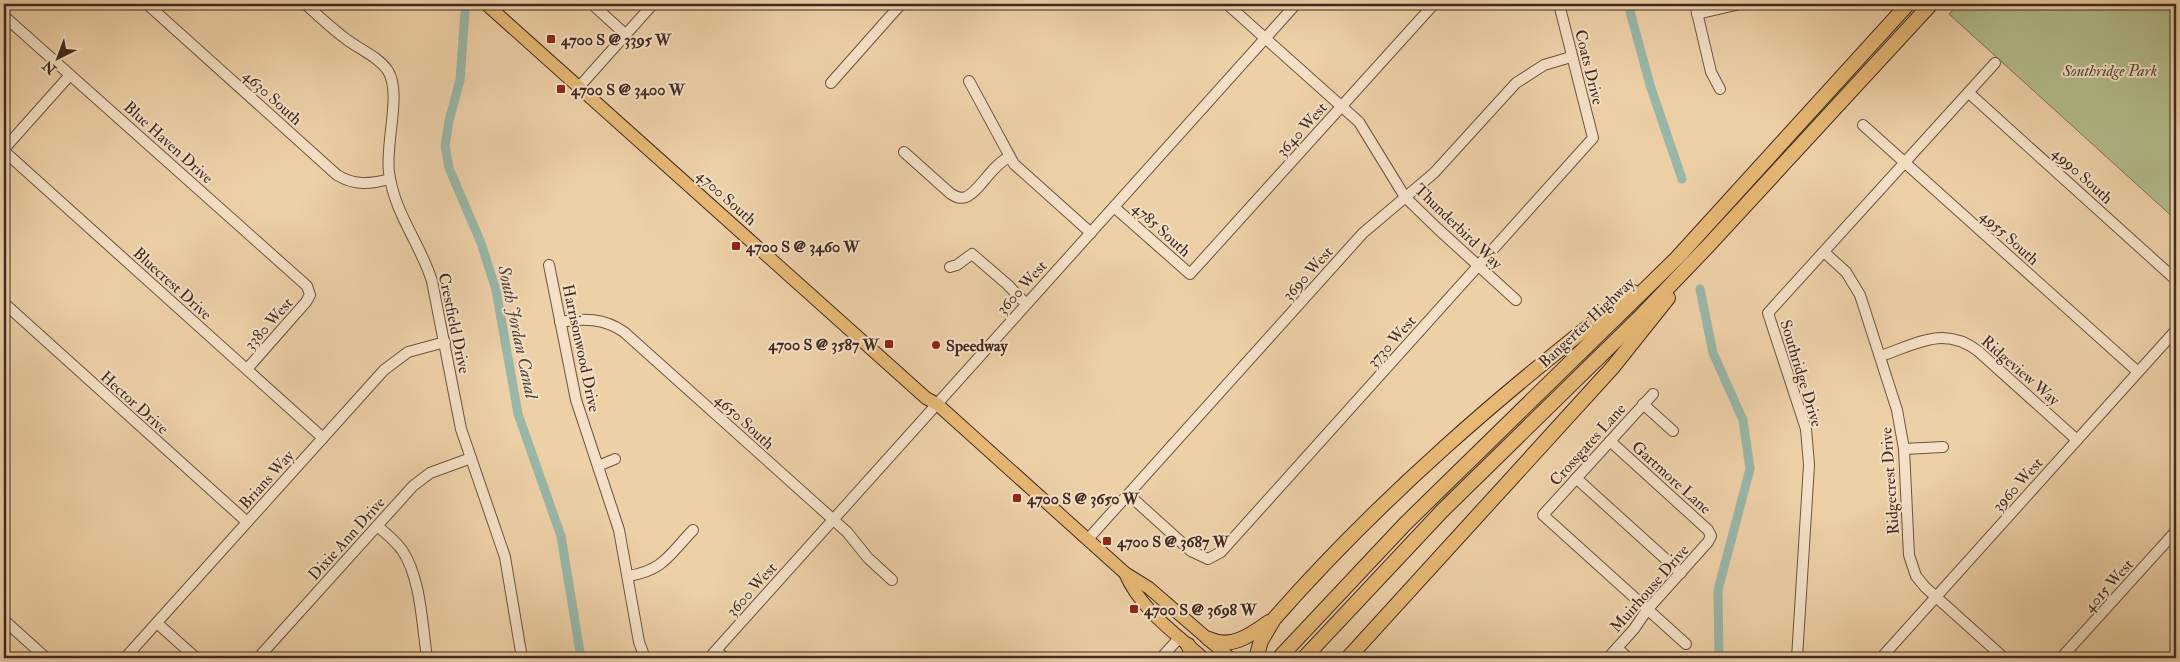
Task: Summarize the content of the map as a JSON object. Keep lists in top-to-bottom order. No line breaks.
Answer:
{"streets":{"highway":["Bangerter Highway"],"main road":["4700 South"],"street":["Coats Drive","4630 South","3640 West","Blue Haven Drive","4990 South","Thunderbird Way","4785 South","4955 South","3690 West","Bluecrest Drive","3600 West","3380 West","Crestfield Drive","3730 West","Harrisonwood Drive","Ridgeview Way","Southridge Drive","Hector Drive","4650 South","Crossgates Lane","Gartmore Lane","Brians Way","Ridgecrest Drive","3960 West","Dixie Ann Drive","4015 West","Muirhouse Drive"]},"crossings":[["Coats Drive","3690 West"],["Coats Drive","3730 West"],["4630 South","Crestfield Drive"],["3640 West","Thunderbird Way"],["3640 West","4785 South"],["Blue Haven Drive","3380 West"],["4990 South","Southridge Drive"],["4700 South","3690 West"],["4700 South","3600 West"],["Thunderbird Way","3690 West"],["Thunderbird Way","3600 West"],["Thunderbird Way","3730 West"],["4785 South","3600 West"],["4955 South","Southridge Drive"],["4955 South","3960 West"],["3690 West","3730 West"],["Bluecrest Drive","3380 West"],["Bluecrest Drive","Brians Way"],["3600 West","4650 South"],["Crestfield Drive","Brians Way"],["Crestfield Drive","Dixie Ann Drive"],["Harrisonwood Drive","4650 South"],["Ridgeview Way","Ridgecrest Drive"],["Ridgeview Way","3960 West"],["Southridge Drive","Ridgecrest Drive"],["Hector Drive","Brians Way"],["Crossgates Lane","Gartmore Lane"],["Crossgates Lane","Muirhouse Drive"],["Gartmore Lane","Muirhouse Drive"],["Ridgecrest Drive","3960 West"]],"water":["South Jordan Canal"],"parks":["Southridge Park"],"places":{"transit":["4700 S @ 3395 W","4700 S @ 3400 W","4700 S @ 3460 W","4700 S @ 3587 W","4700 S @ 3650 W","4700 S @ 3687 W","4700 S @ 3698 W"],"other":["Speedway"]},"north":"bottom left"}
